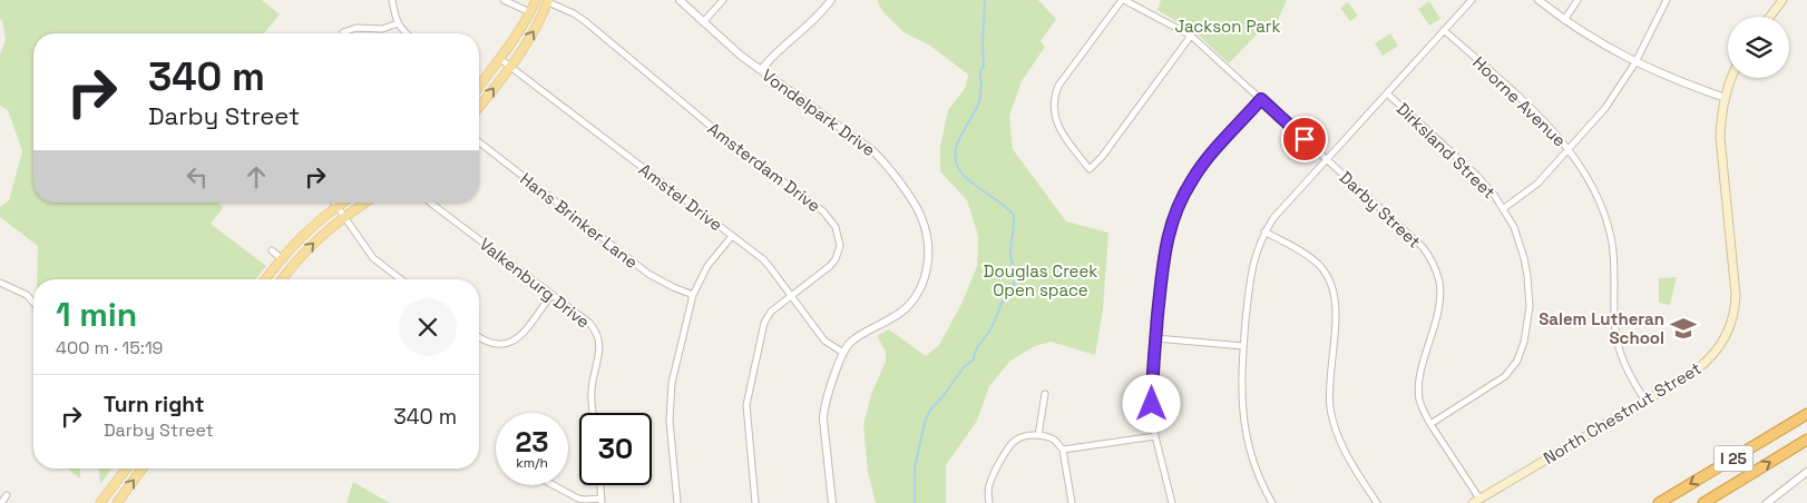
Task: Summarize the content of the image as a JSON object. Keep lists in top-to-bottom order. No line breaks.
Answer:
{"streets":{"highway":["I 25"],"main road":["North Chestnut Street"],"street":["Hoorne Avenue","Vondelpark Drive","Dirksland Street","Amsterdam Drive","Amstel Drive","Darby Street","Hans Brinker Lane","Valkenburg Drive"]},"crossings":[["Hoorne Avenue","North Chestnut Street"],["Vondelpark Drive","Amstel Drive"],["Dirksland Street","Darby Street"],["Amsterdam Drive","Amstel Drive"],["Darby Street","North Chestnut Street"]],"parks":["Jackson Park","Douglas Creek Open space"],"places":{"school or university":["Salem Lutheran School"]},"page":{"turn":["340 m","Darby Street"],"heading":["1 min","400 m · 15:19"],"list":[{"name":"Turn right","note":"Darby Street","value":"340 m"}],"speed":"23 km/h","limit":"30"}}
